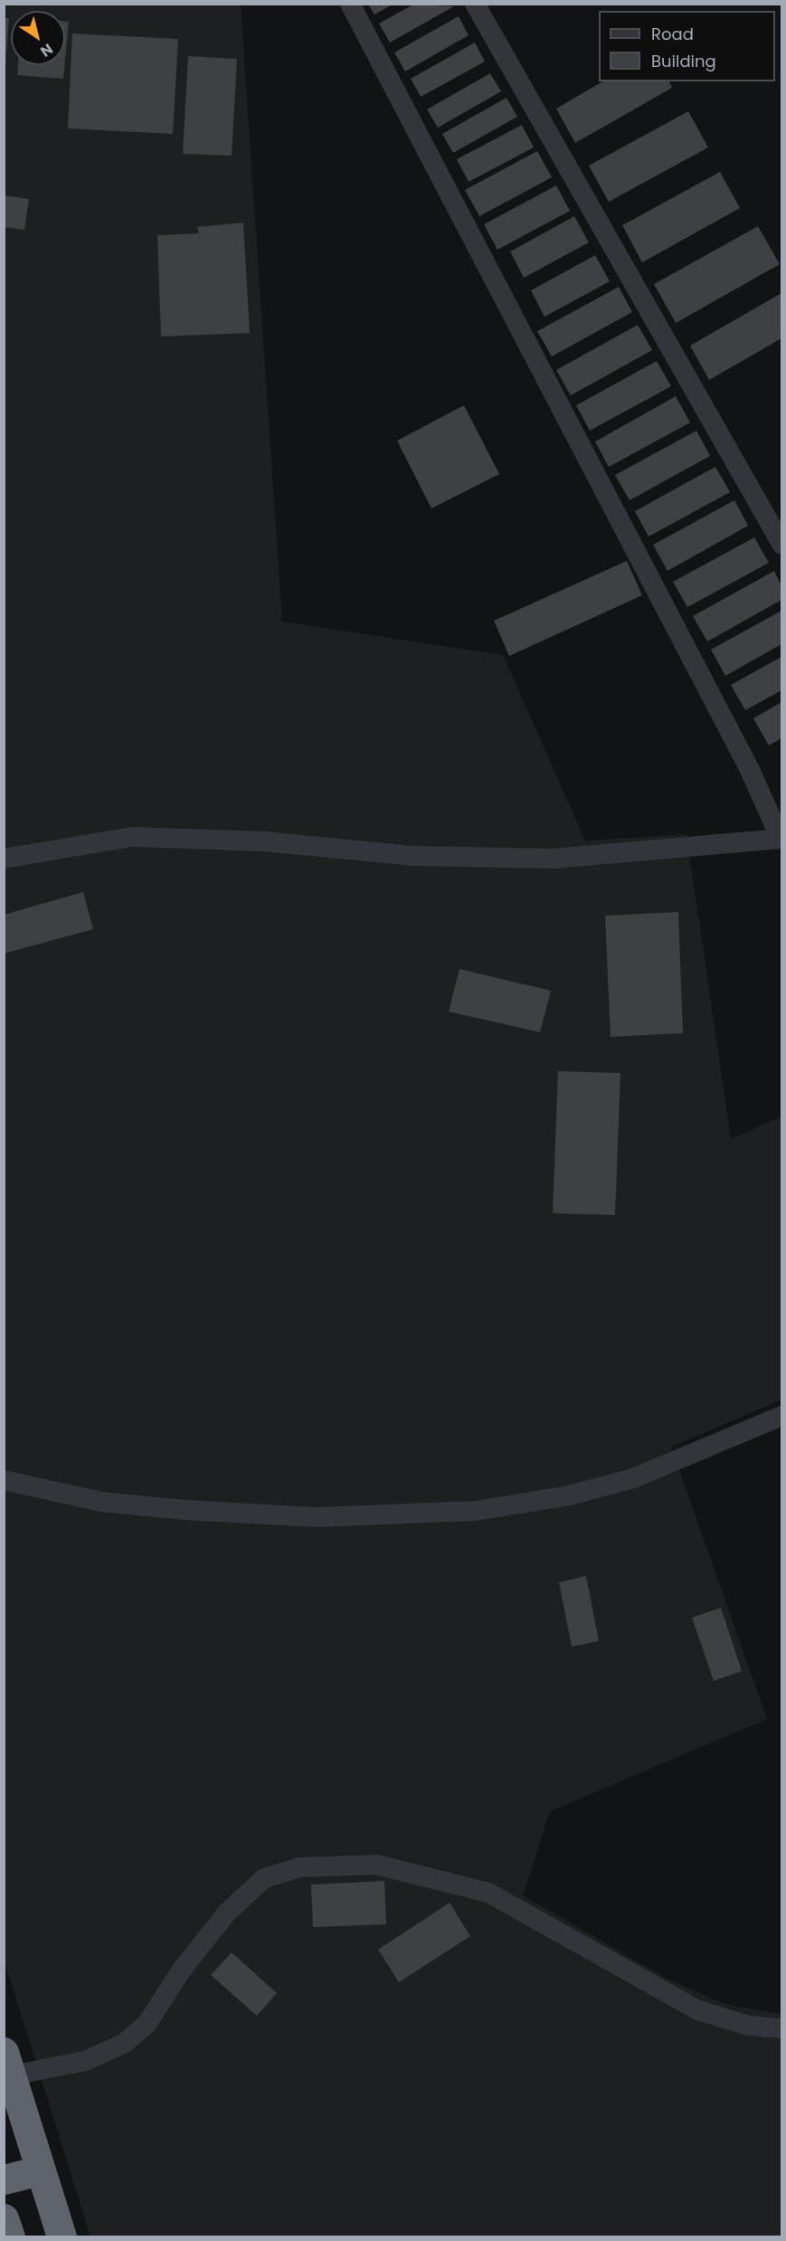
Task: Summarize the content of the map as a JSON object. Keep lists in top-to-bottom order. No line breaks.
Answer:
{"legend":["Road","Building"],"north":"bottom right"}
